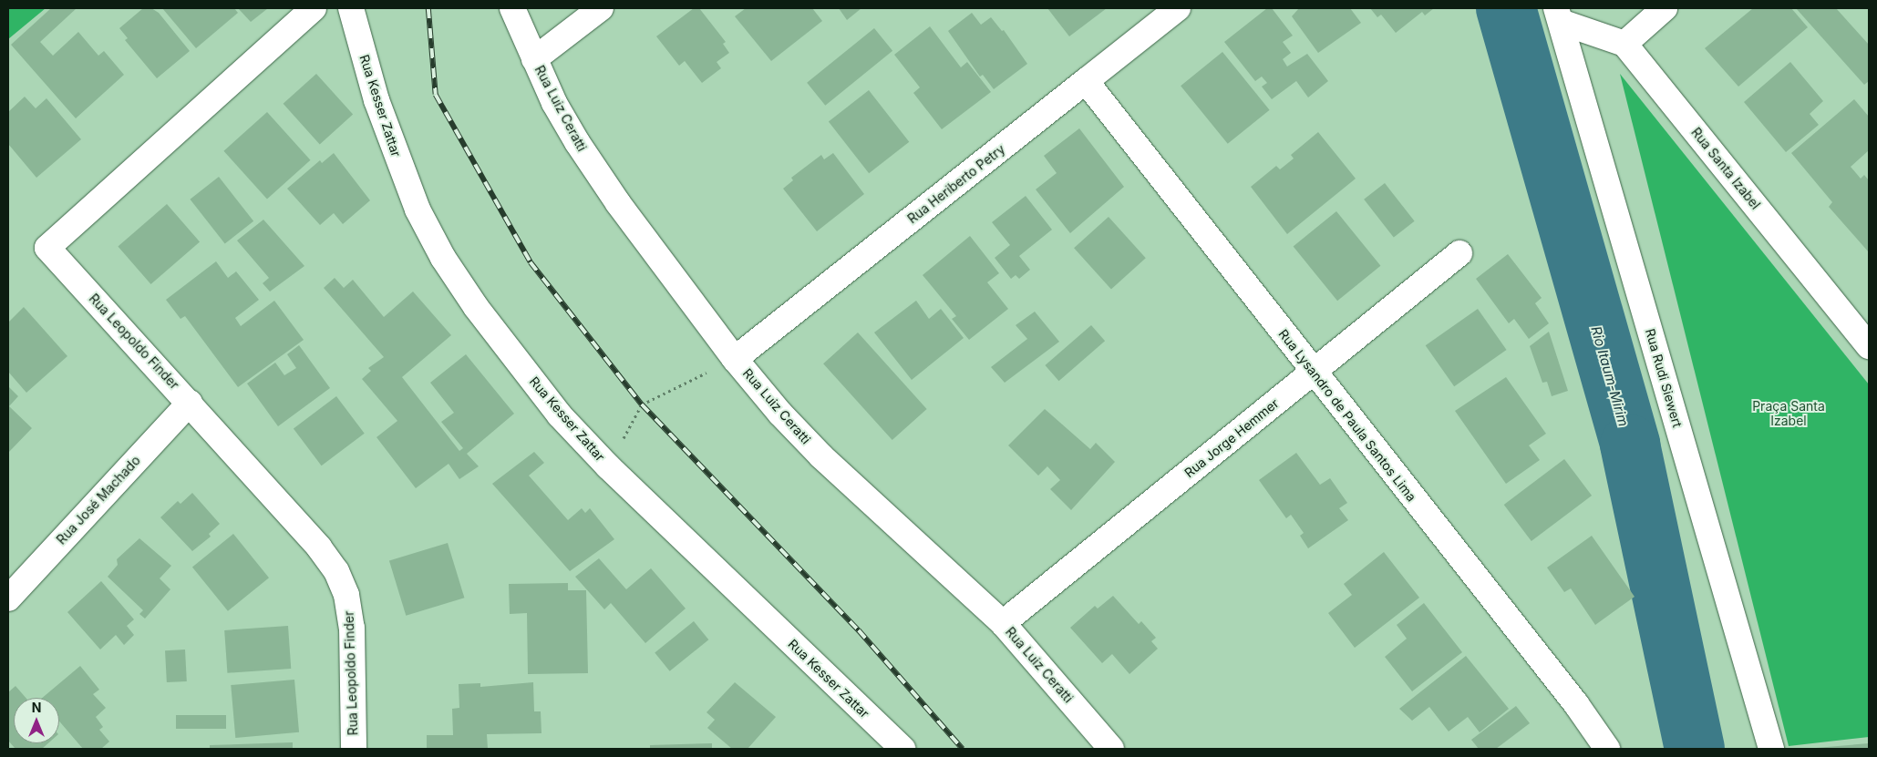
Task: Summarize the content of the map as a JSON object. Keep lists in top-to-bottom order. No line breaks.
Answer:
{"streets":{"street":["Rua Kesser Zattar","Rua Luiz Ceratti","Rua Santa Izabel","Rua Heriberto Petry","Rua Leopoldo Finder","Rua Rudi Siewert","Rua Lysandro de Paula Santos Lima","Rua Jorge Hemmer","Rua José Machado"]},"crossings":[["Rua Luiz Ceratti","Rua Heriberto Petry"],["Rua Luiz Ceratti","Rua Jorge Hemmer"],["Rua Heriberto Petry","Rua Lysandro de Paula Santos Lima"],["Rua Leopoldo Finder","Rua José Machado"],["Rua Lysandro de Paula Santos Lima","Rua Jorge Hemmer"]],"water":["Rio Itaum-Mirim"],"parks":["Praça Santa Izabel"],"north":"top"}
